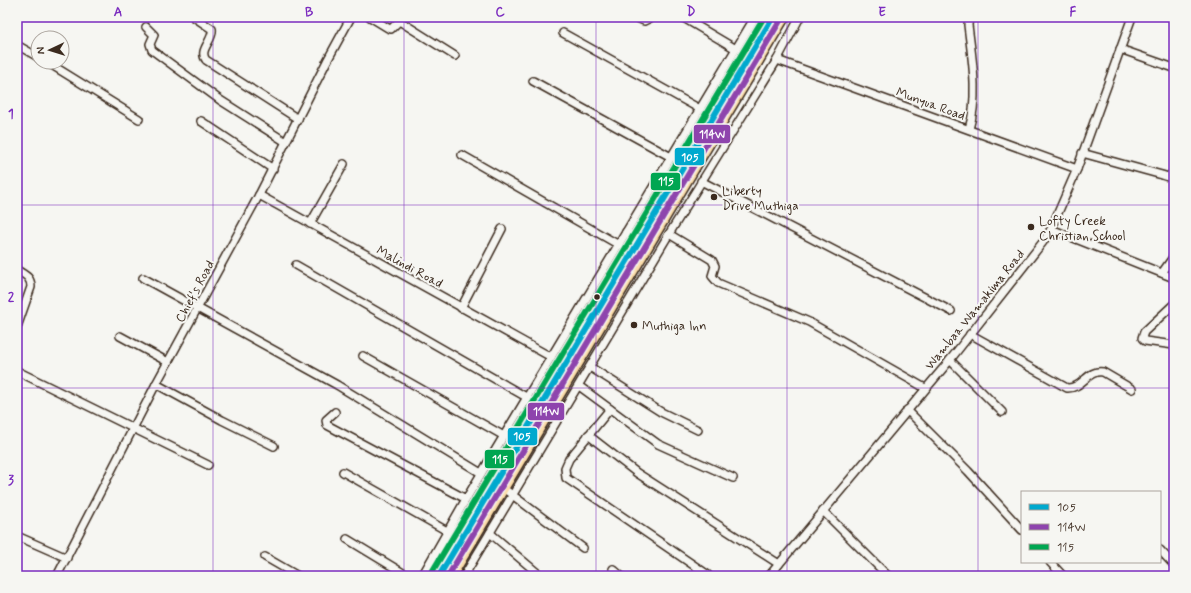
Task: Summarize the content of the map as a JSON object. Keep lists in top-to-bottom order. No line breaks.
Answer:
{"streets":{"street":["Munyua Road","Malindi Road","Chief's Road","Wambaa Wamakima Road"]},"crossings":[["Munyua Road","Wambaa Wamakima Road"],["Malindi Road","Chief's Road"]],"places":["Liberty Drive Muthiga","Lofty Creek Christian School","Muthiga Inn"],"lines":["transit line 105","transit line 115","transit line 114W"],"legend":["105","114W","115"],"north":"left","grid":{"columns":["A","B","C","D","E","F"],"rows":["1","2","3"]}}
